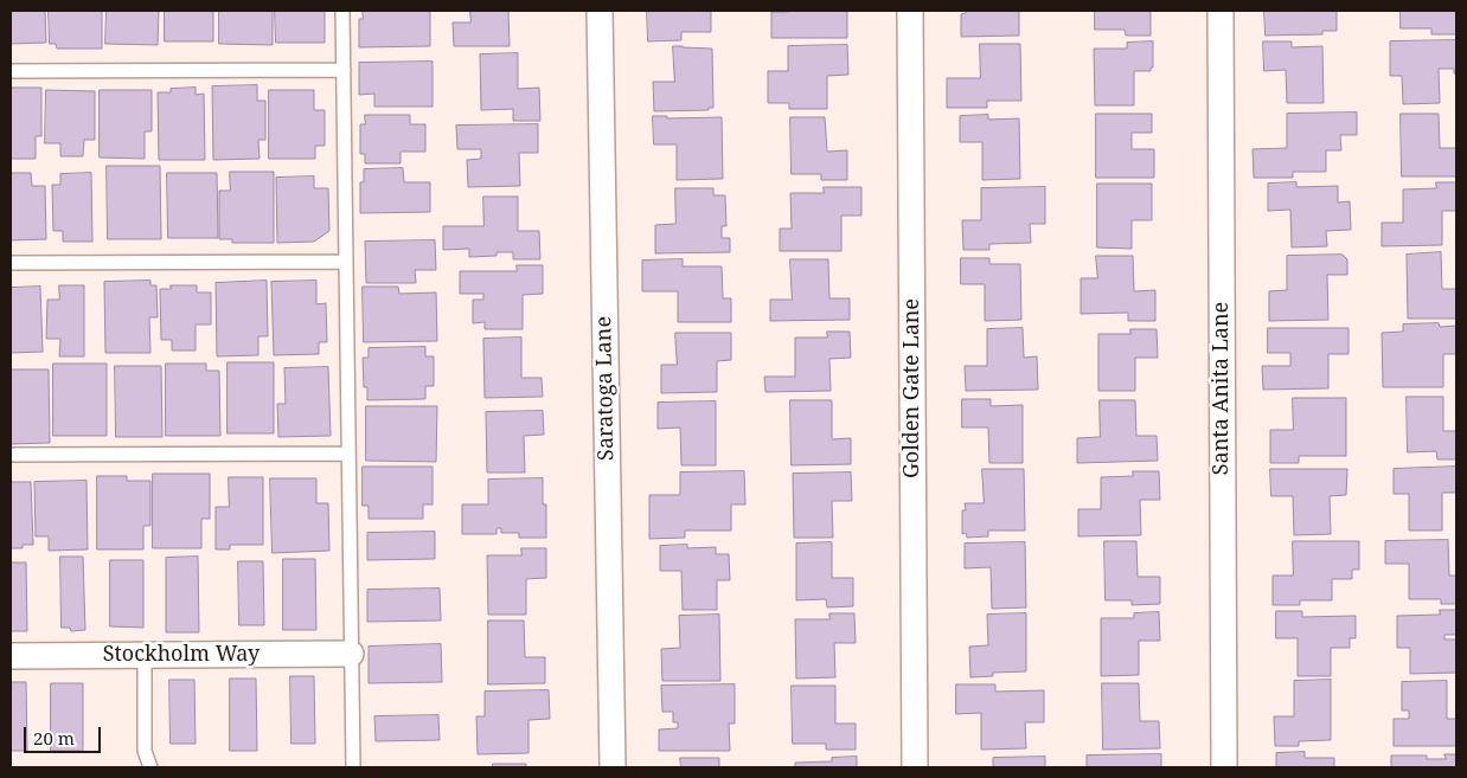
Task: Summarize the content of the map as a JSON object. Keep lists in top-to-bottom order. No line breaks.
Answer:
{"streets":{"street":["Saratoga Lane","Golden Gate Lane","Santa Anita Lane","Stockholm Way"]},"scale_bar":"20 m"}
